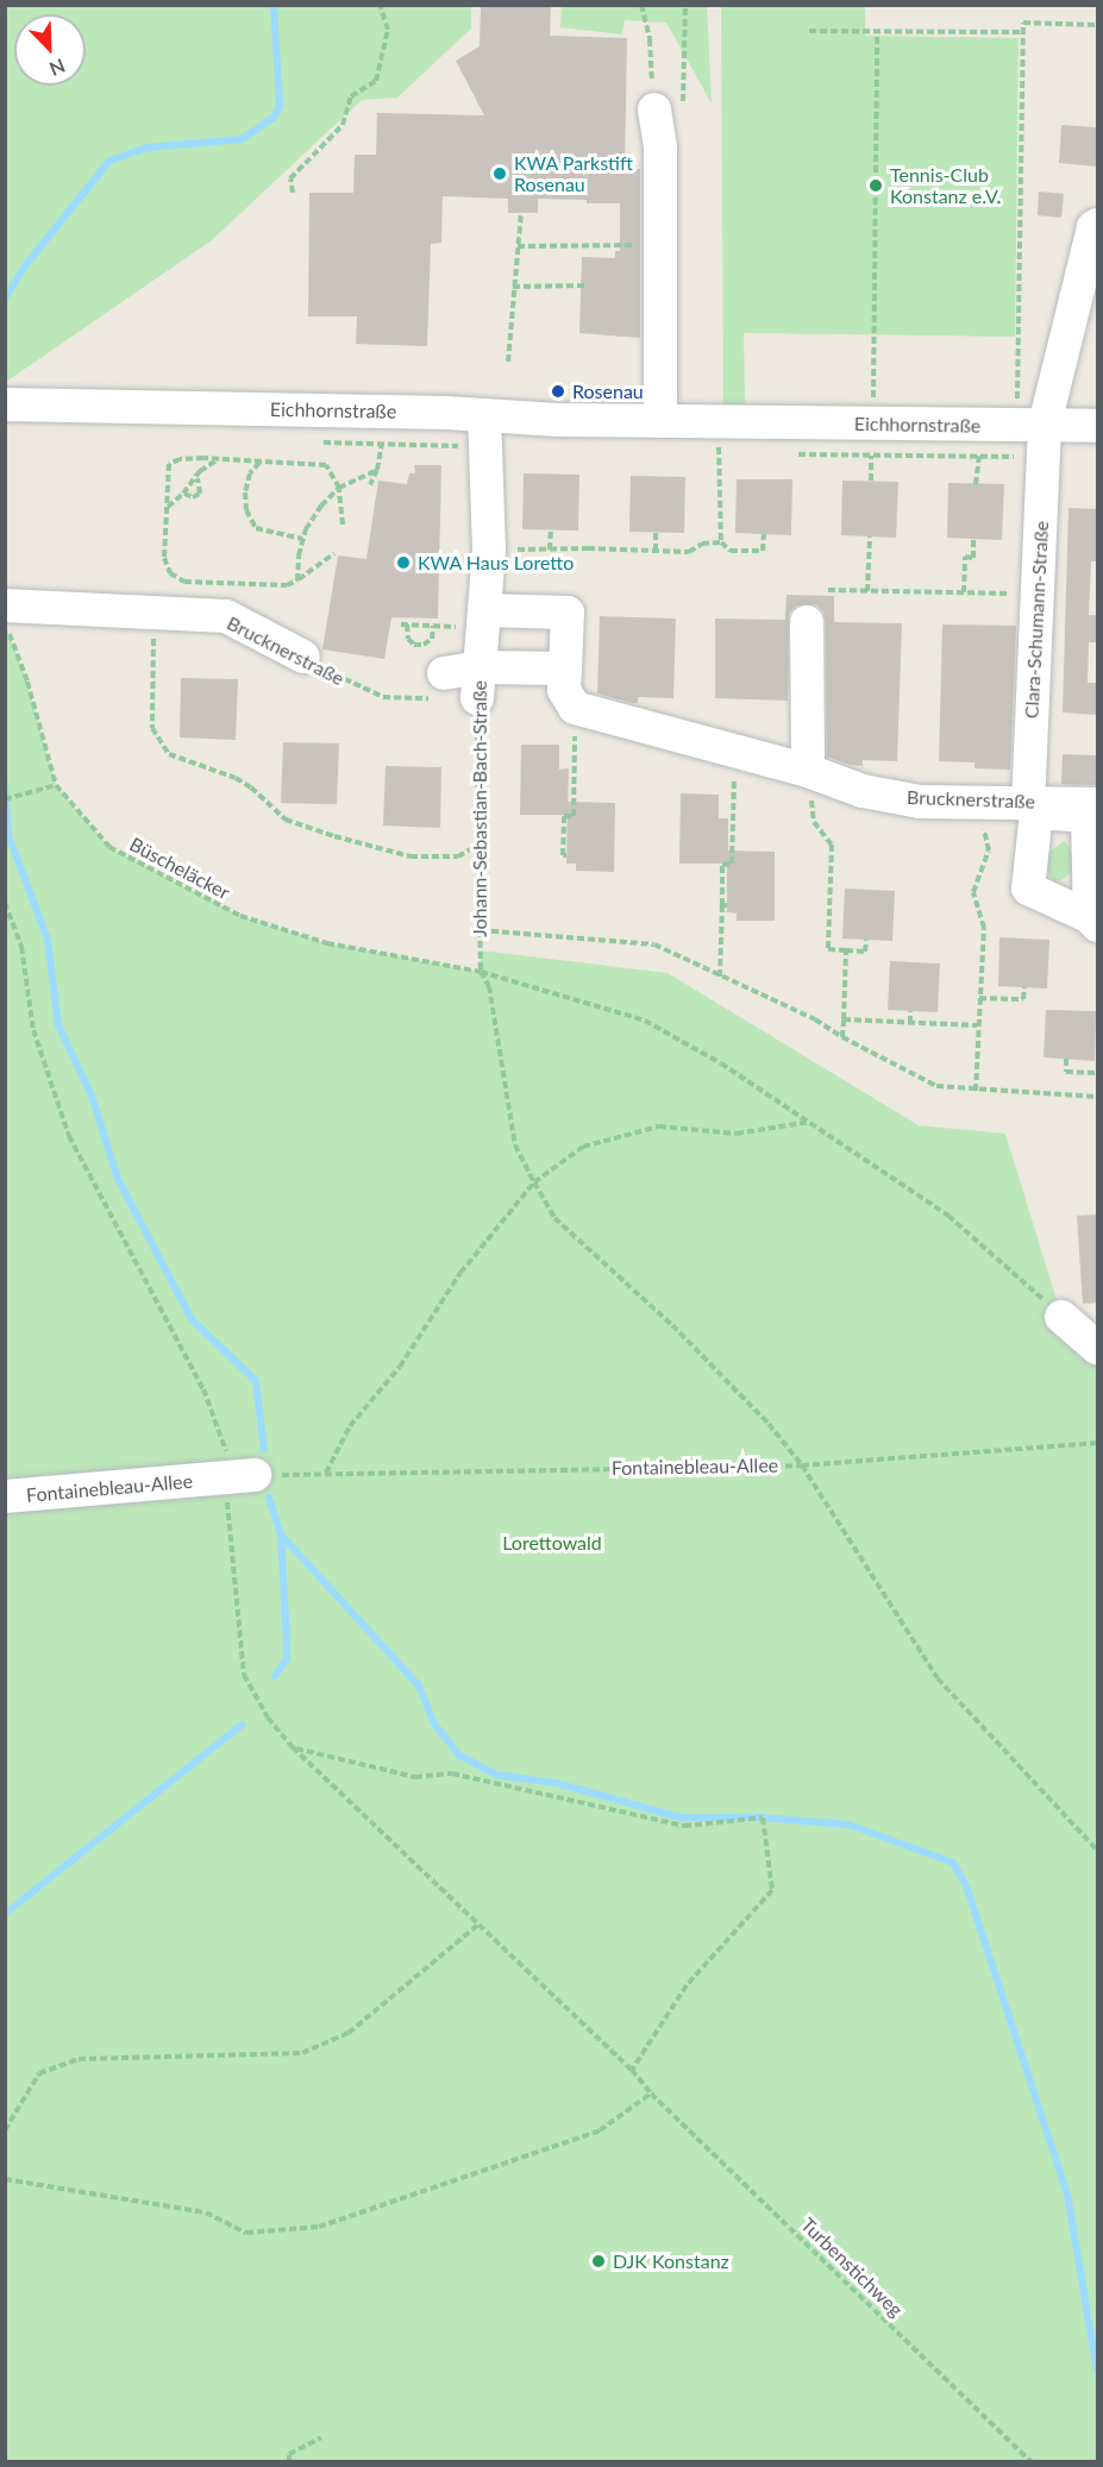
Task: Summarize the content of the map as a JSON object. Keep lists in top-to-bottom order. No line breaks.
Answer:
{"streets":{"street":["Eichhornstraße","Clara-Schumann-Straße","Brucknerstraße","Johann-Sebastian-Bach-Straße","Fontainebleau-Allee"],"path":["Büscheläcker","Turbenstichweg"]},"crossings":[["Eichhornstraße","Clara-Schumann-Straße"],["Eichhornstraße","Johann-Sebastian-Bach-Straße"],["Clara-Schumann-Straße","Brucknerstraße"],["Brucknerstraße","Johann-Sebastian-Bach-Straße"],["Johann-Sebastian-Bach-Straße","Büscheläcker"],["Johann-Sebastian-Bach-Straße","Fontainebleau-Allee"],["Fontainebleau-Allee","Turbenstichweg"]],"parks":["Lorettowald"],"places":["KWA Parkstift Rosenau","Tennis-Club Konstanz e.V.","Rosenau","KWA Haus Loretto","DJK Konstanz"],"north":"bottom right"}
